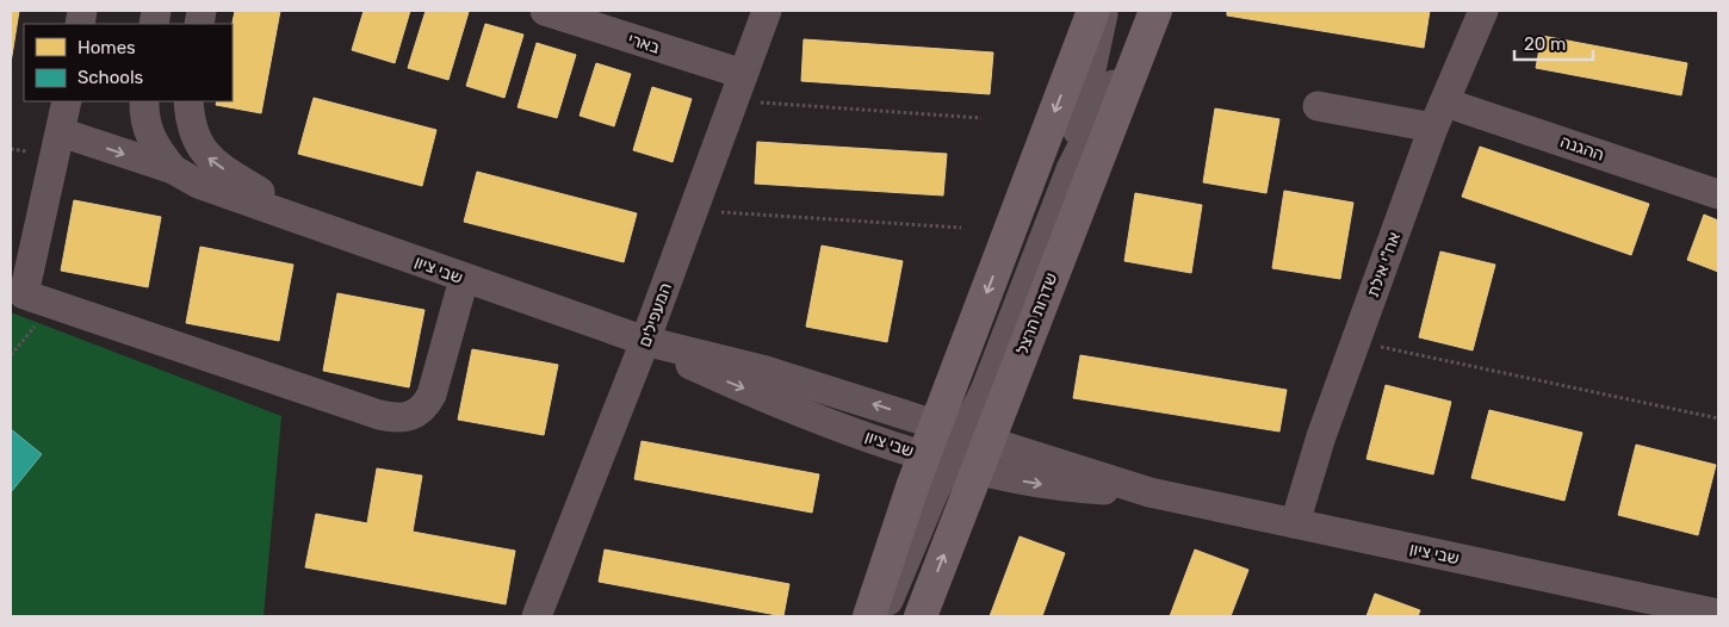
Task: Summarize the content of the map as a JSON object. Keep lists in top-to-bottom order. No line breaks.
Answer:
{"streets":{"main road":["שדרות הרצל"],"street":["בארי","ההגנה","אח\"י אילת","שבי ציון","המעפילים"]},"crossings":[["בארי","המעפילים"],["ההגנה","אח\"י אילת"],["אח\"י אילת","שבי ציון"],["שבי ציון","שדרות הרצל"],["שבי ציון","המעפילים"]],"legend":["Homes","Schools"],"scale_bar":"20 m"}
